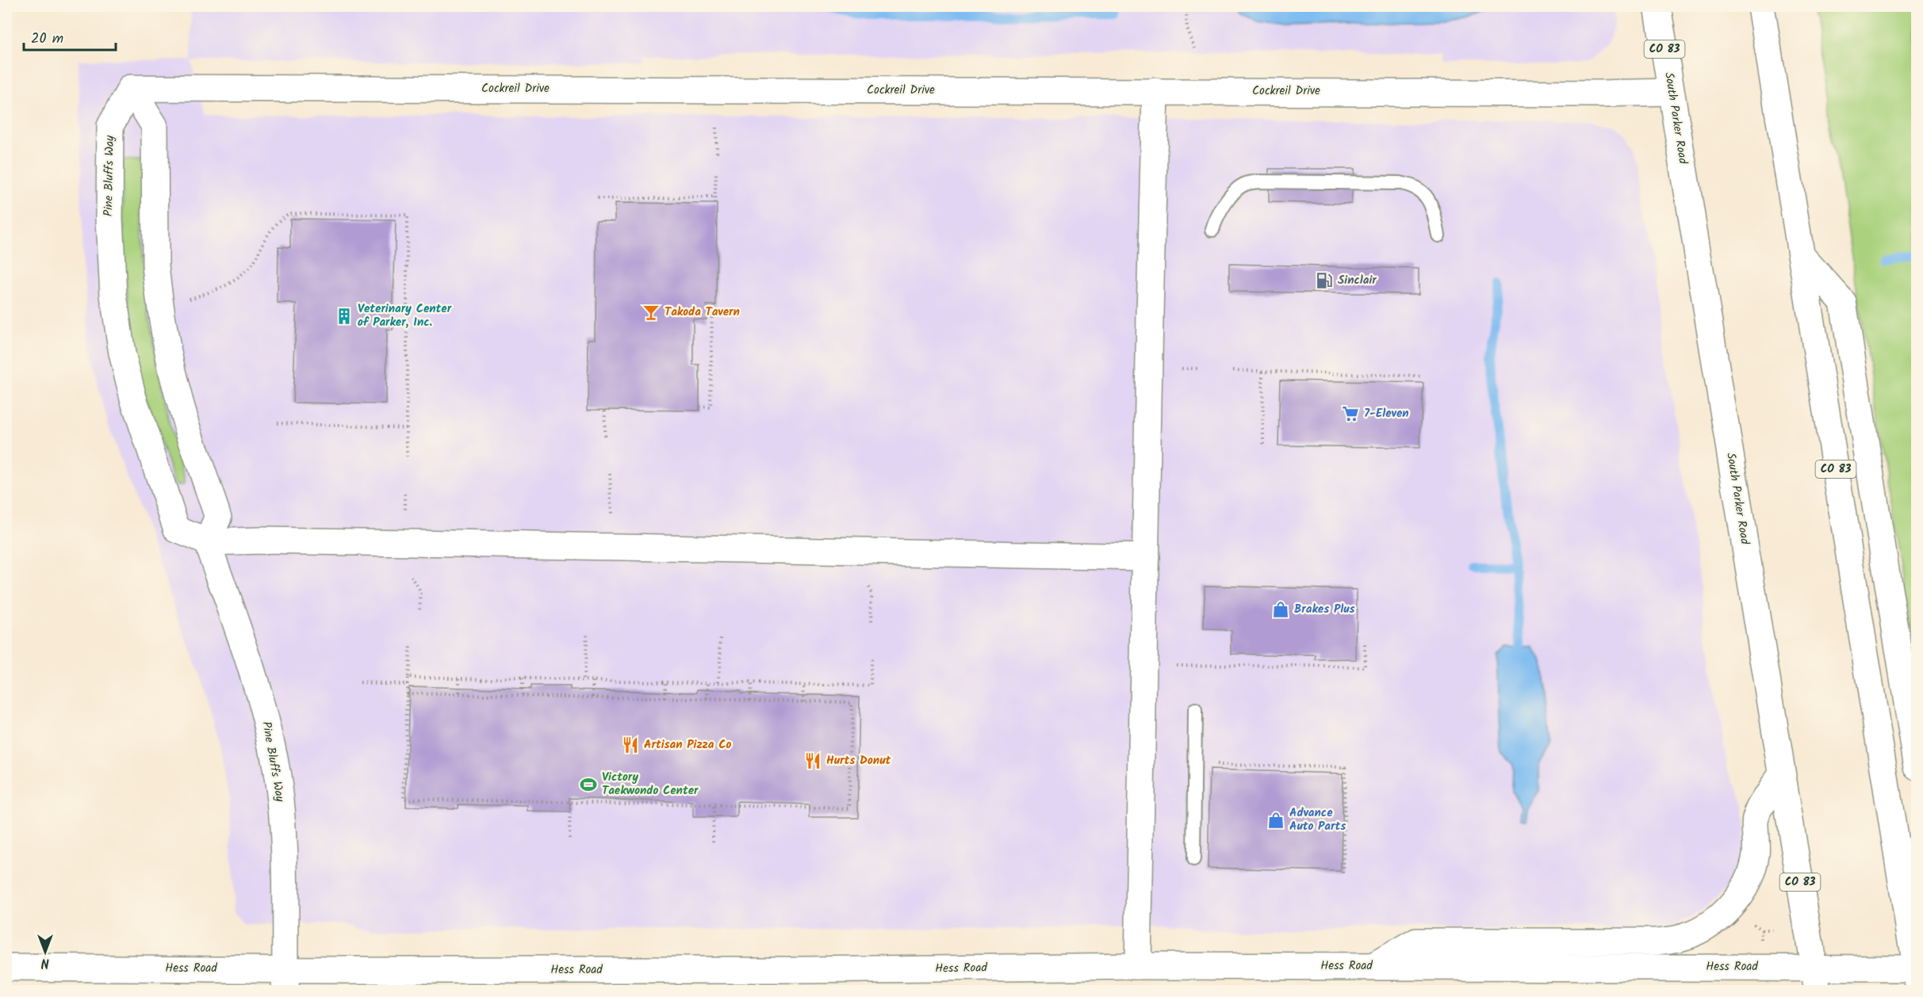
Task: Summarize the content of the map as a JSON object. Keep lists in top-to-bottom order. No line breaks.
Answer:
{"streets":{"main road":["CO 83","Cockreil Drive","South Parker Road","Pine Bluffs Way","Hess Road"]},"crossings":[["CO 83","Hess Road"],["Cockreil Drive","South Parker Road"],["Cockreil Drive","Pine Bluffs Way"],["South Parker Road","Hess Road"],["Pine Bluffs Way","Hess Road"]],"places":{"fuel station":["Sinclair"],"bar":["Takoda Tavern"],"building":["Veterinary Center of Parker, Inc."],"supermarket":["7-Eleven"],"shop":["Brakes Plus","Advance Auto Parts"],"restaurant":["Artisan Pizza Co","Hurts Donut"],"sports":["Victory Taekwondo Center"]},"scale_bar":"20 m","north":"bottom"}
